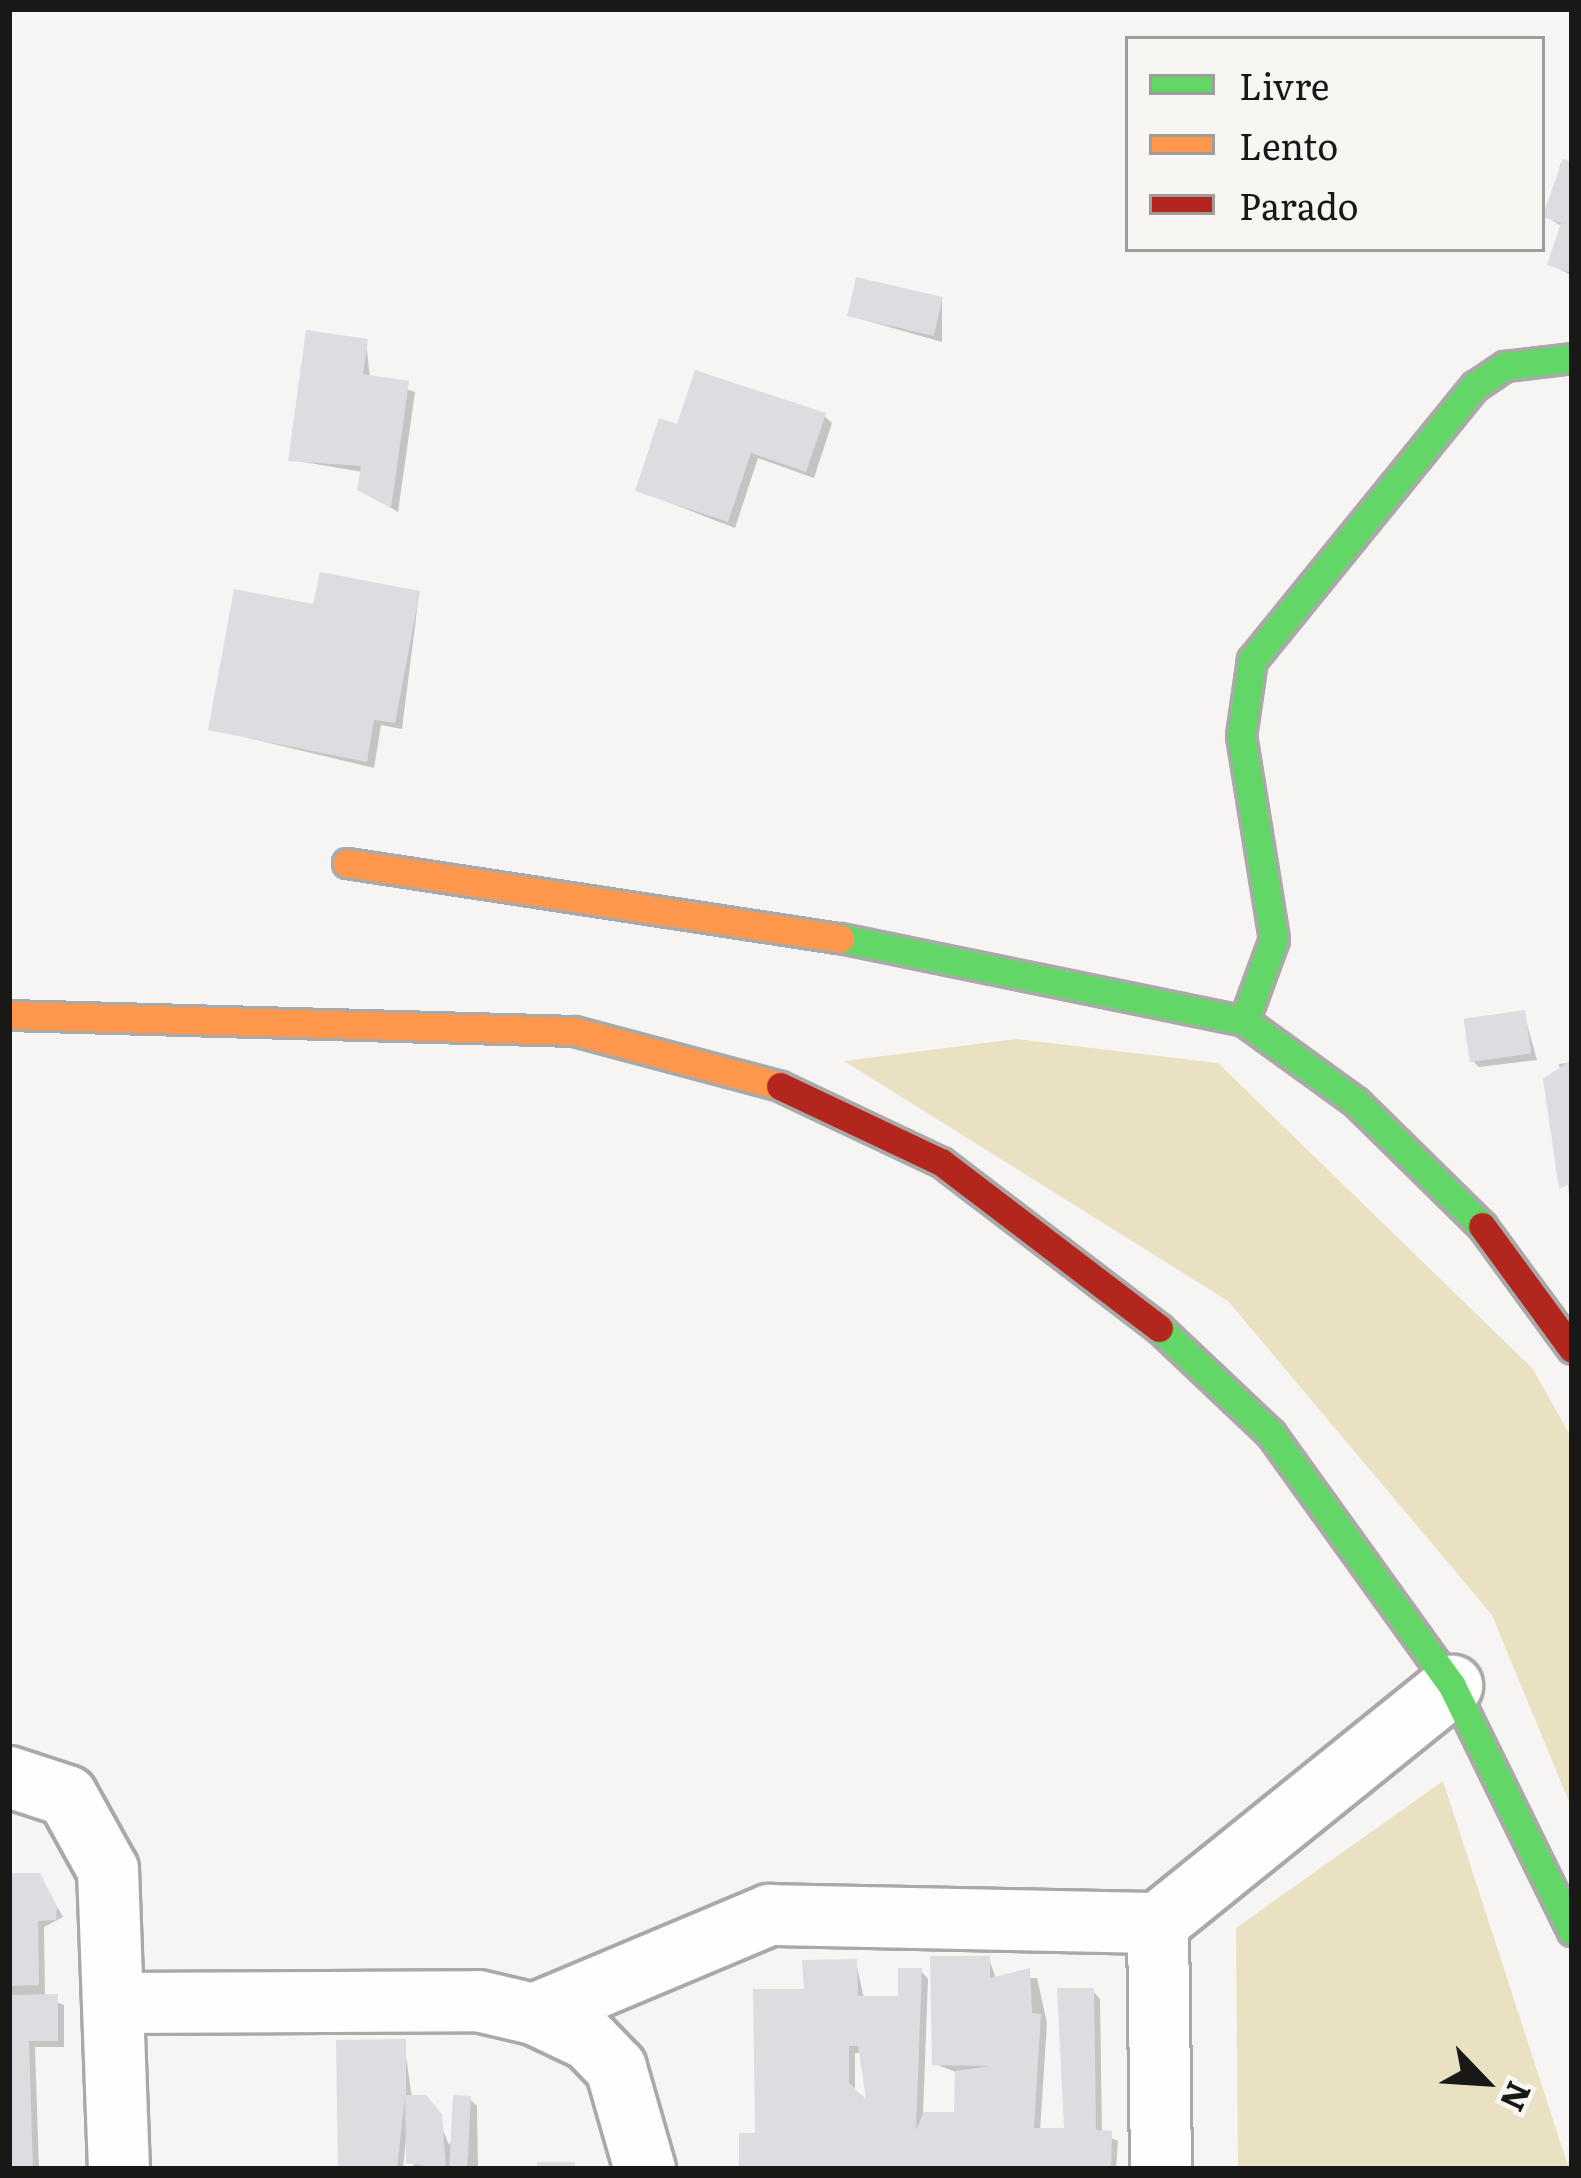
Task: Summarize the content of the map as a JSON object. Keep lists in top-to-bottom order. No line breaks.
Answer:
{"legend":["Livre","Lento","Parado"],"north":"bottom right"}
